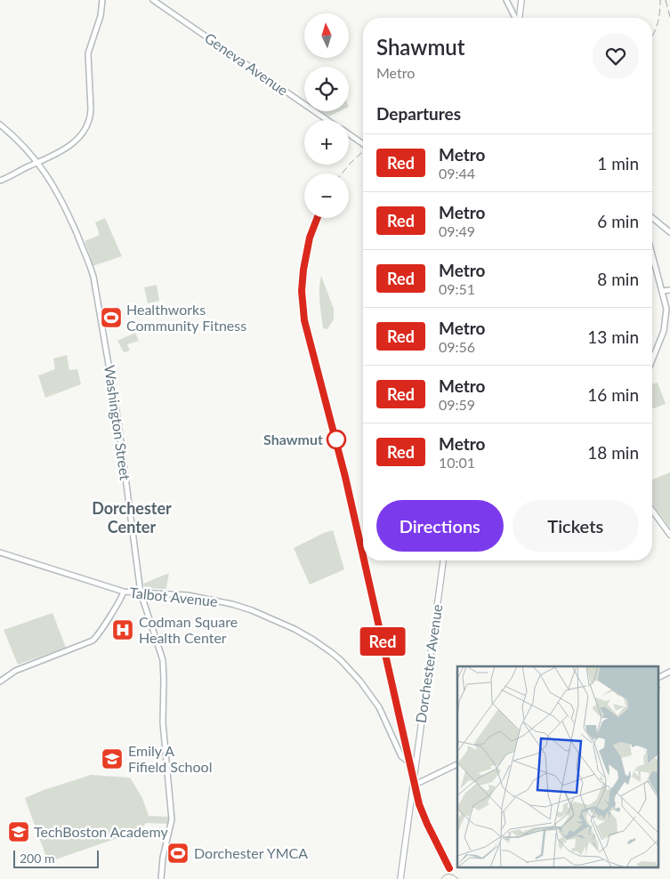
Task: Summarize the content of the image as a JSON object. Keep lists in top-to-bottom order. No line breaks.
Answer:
{"streets":{"main road":["Geneva Avenue","Washington Street","Talbot Avenue","Dorchester Avenue"]},"crossings":[["Washington Street","Talbot Avenue"],["Talbot Avenue","Dorchester Avenue"]],"districts":["Dorchester Center"],"places":{"sports":["Healthworks Community Fitness","Dorchester YMCA"],"other":["Shawmut"],"hospital":["Codman Square Health Center"],"school or university":["Emily A Fifield School","TechBoston Academy"]},"lines":["metro line Red"],"scale_bar":"200 m","north":"top","page":{"on_map":"Red","map_buttons":["+","−"],"heading":[["Shawmut","Metro"],"Departures"],"list":[{"mark":"Red","name":"Metro","note":"09:44","value":"1 min"},{"mark":"Red","name":"Metro","note":"09:49","value":"6 min"},{"mark":"Red","name":"Metro","note":"09:51","value":"8 min"},{"mark":"Red","name":"Metro","note":"09:56","value":"13 min"},{"mark":"Red","name":"Metro","note":"09:59","value":"16 min"},{"mark":"Red","name":"Metro","note":"10:01","value":"18 min"}],"buttons":["Directions","Tickets"],"scale":"200 m"}}
